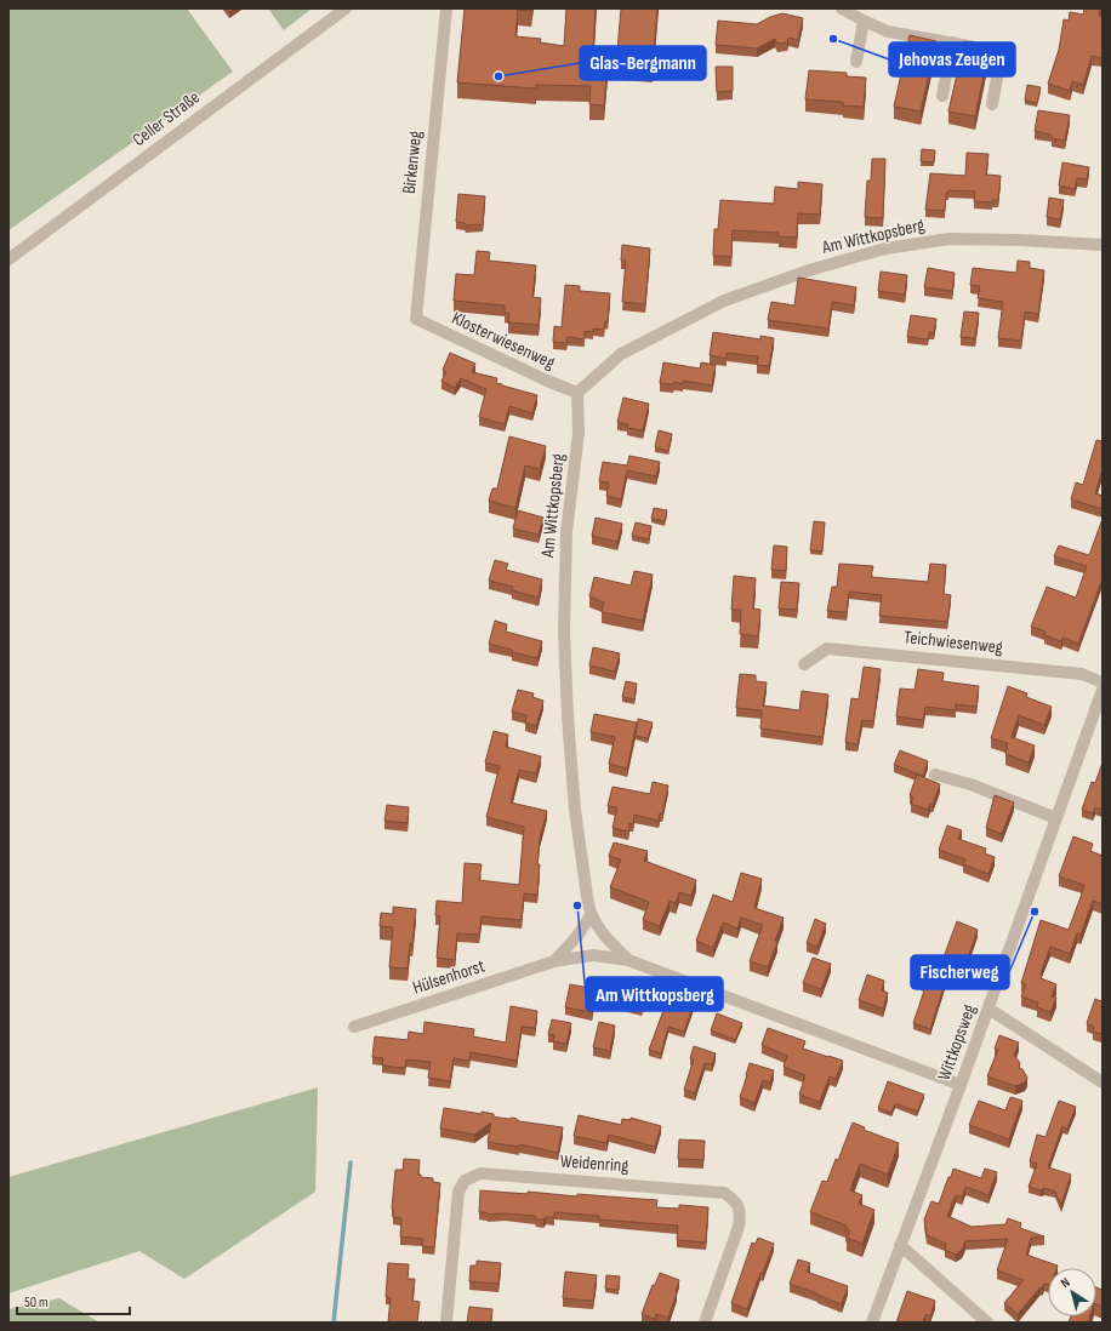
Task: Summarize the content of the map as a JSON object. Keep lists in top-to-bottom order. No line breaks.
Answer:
{"streets":{"street":["Celler Straße","Birkenweg","Am Wittkopsberg","Klosterwiesenweg","Teichwiesenweg","Hülsenhorst","Wittkopsweg","Weidenring"]},"crossings":[["Birkenweg","Klosterwiesenweg"],["Am Wittkopsberg","Klosterwiesenweg"],["Am Wittkopsberg","Hülsenhorst"],["Am Wittkopsberg","Wittkopsweg"]],"places":["Jehovas Zeugen","Glas-Bergmann","Am Wittkopsberg","Fischerweg"],"scale_bar":"50 m","north":"top left"}
